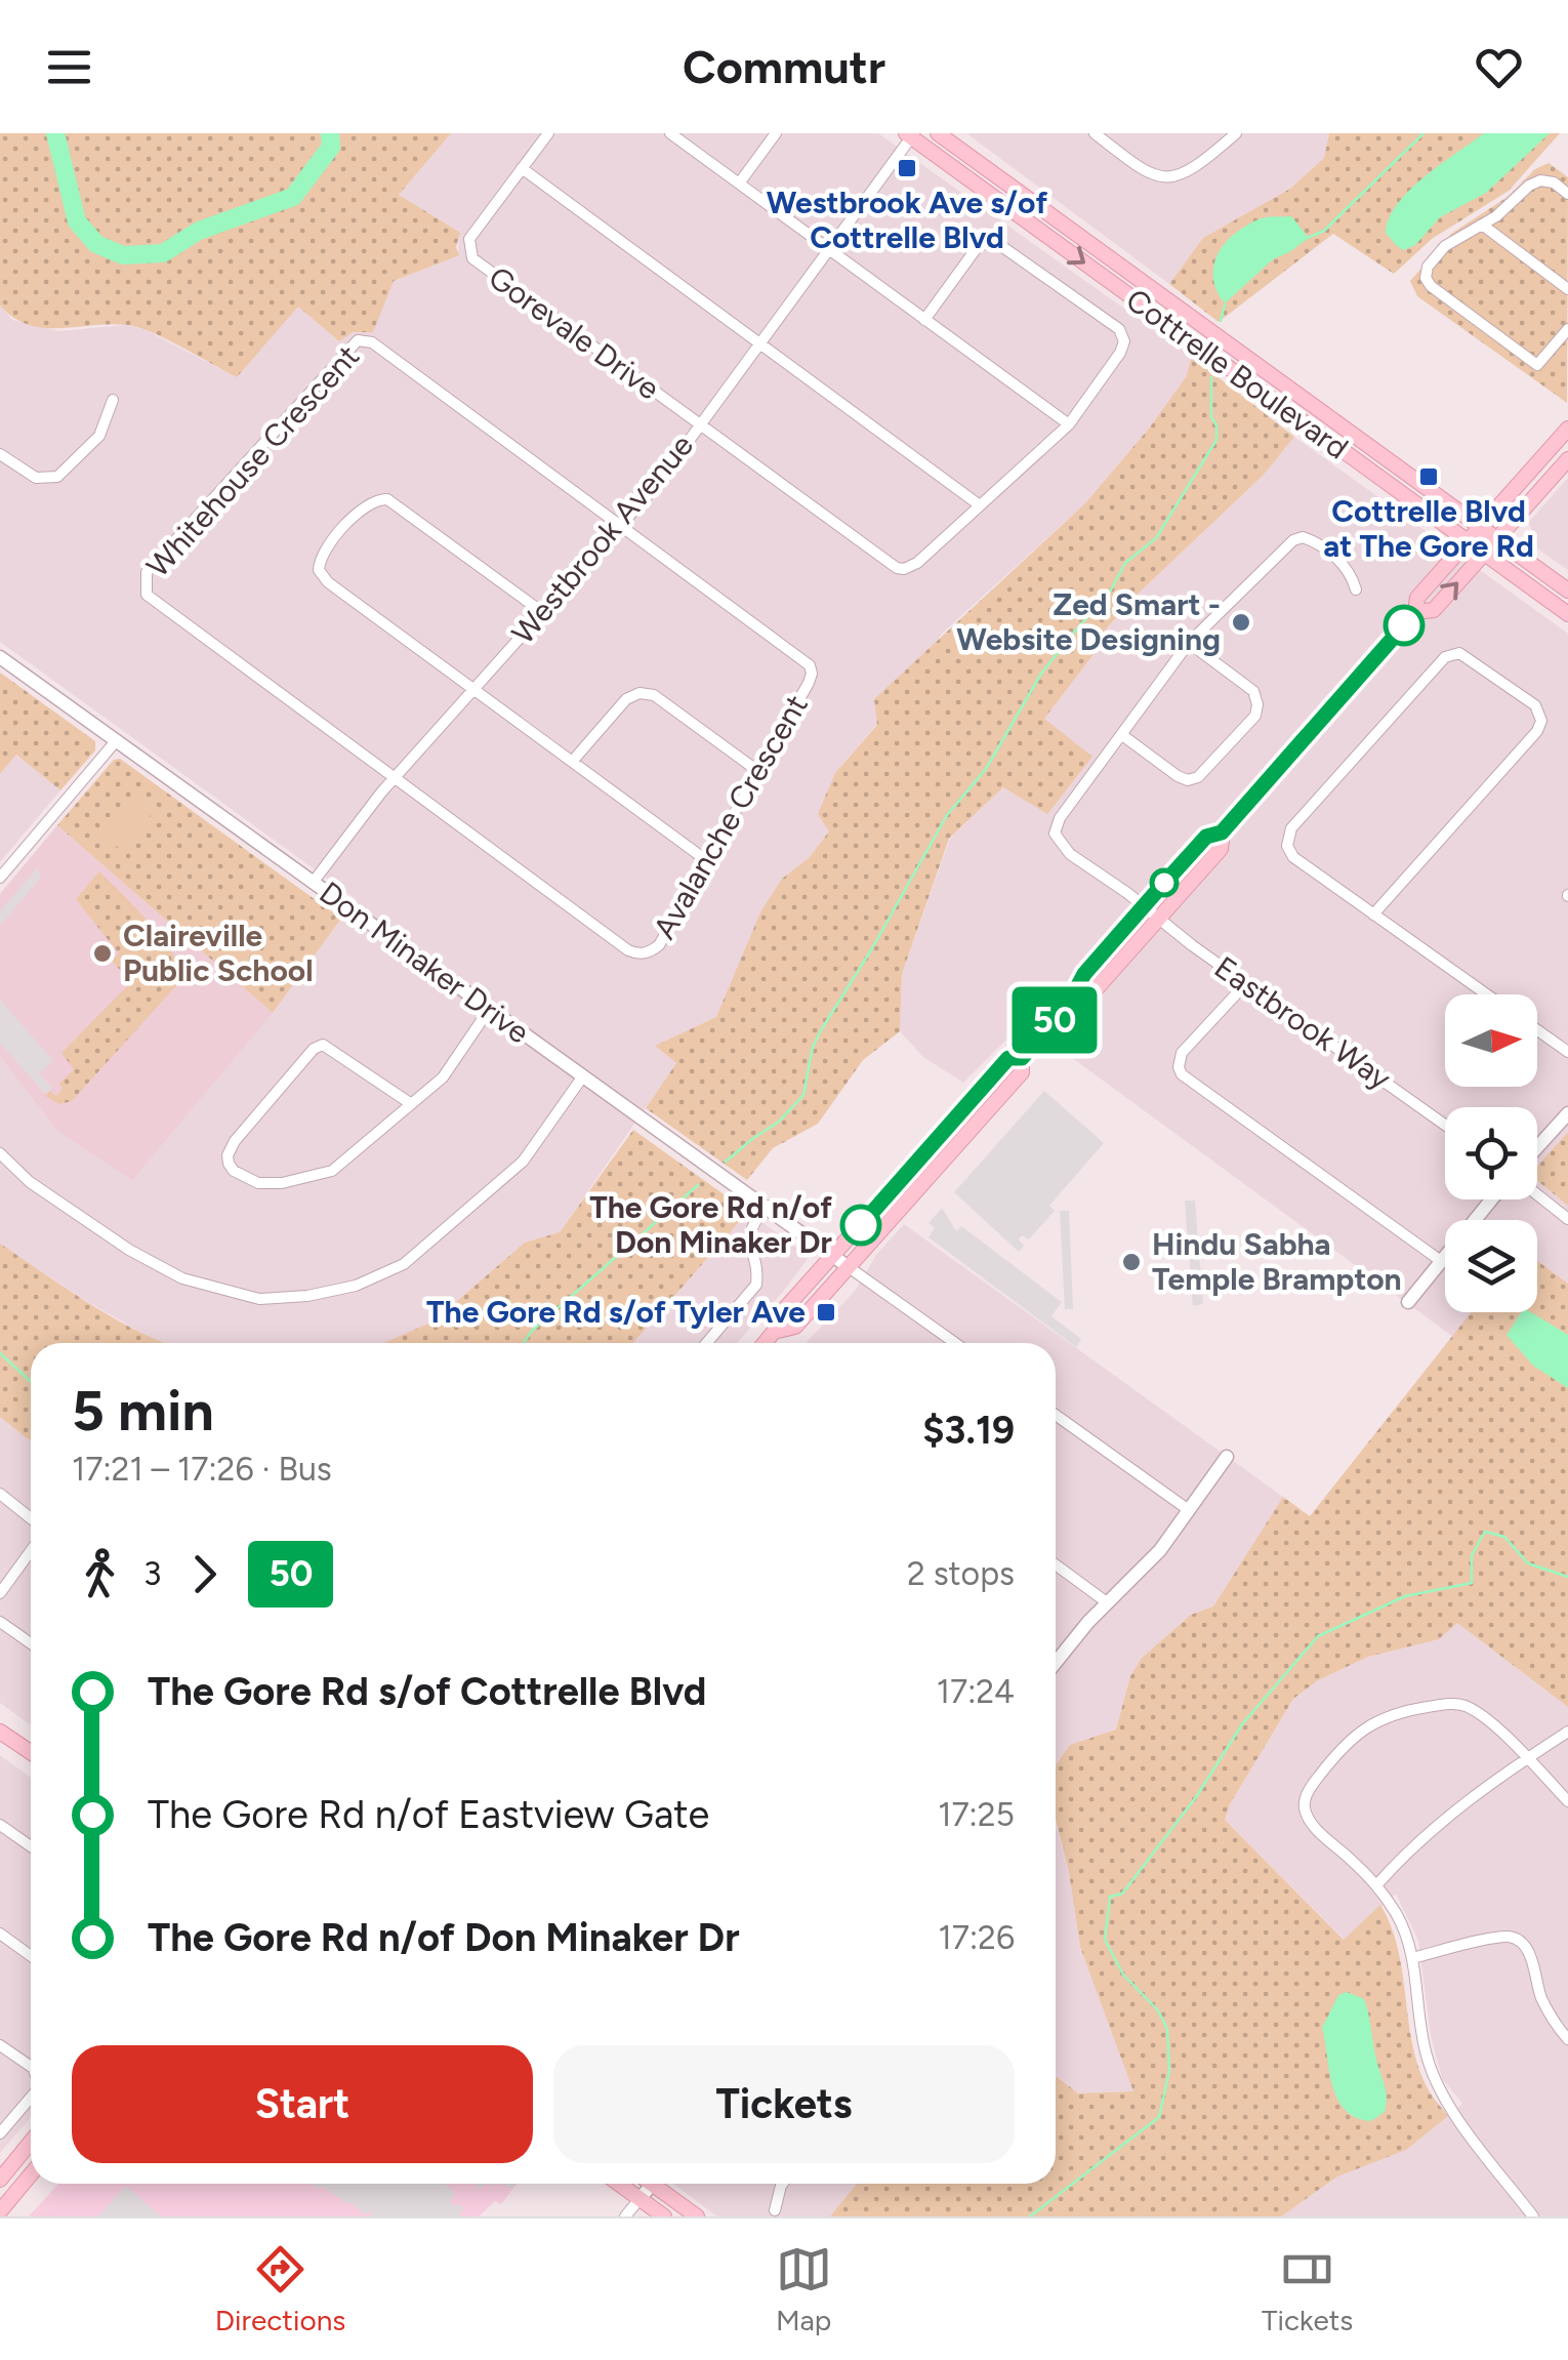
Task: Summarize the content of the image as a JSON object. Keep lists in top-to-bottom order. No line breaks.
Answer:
{"streets":{"main road":["Cottrelle Boulevard"],"street":["Gorevale Drive","Whitehouse Crescent","Westbrook Avenue","Avalanche Crescent","Don Minaker Drive","Eastbrook Way"]},"crossings":[["Gorevale Drive","Westbrook Avenue"],["Cottrelle Boulevard","Westbrook Avenue"],["Whitehouse Crescent","Westbrook Avenue"],["Whitehouse Crescent","Avalanche Crescent"],["Westbrook Avenue","Avalanche Crescent"],["Westbrook Avenue","Don Minaker Drive"]],"places":{"transit":["Westbrook Ave s/of Cottrelle Blvd","Cottrelle Blvd at The Gore Rd","The Gore Rd s/of Tyler Ave"],"other":["Zed Smart - Website Designing","Claireville Public School","The Gore Rd n/of Don Minaker Dr","Hindu Sabha Temple Brampton"]},"lines":["bus line 50"],"north":"right","page":{"header":"Commutr","on_map":"50","heading":["5 min","17:21 – 17:26 · Bus","$3.19"],"legs":["3","50","2 stops"],"list":[{"name":"The Gore Rd s/of Cottrelle Blvd","value":"17:24"},{"name":"The Gore Rd n/of Eastview Gate","value":"17:25"},{"name":"The Gore Rd n/of Don Minaker Dr","value":"17:26"}],"buttons":["Start","Tickets"],"tabs":["Directions","Map","Tickets"]}}
